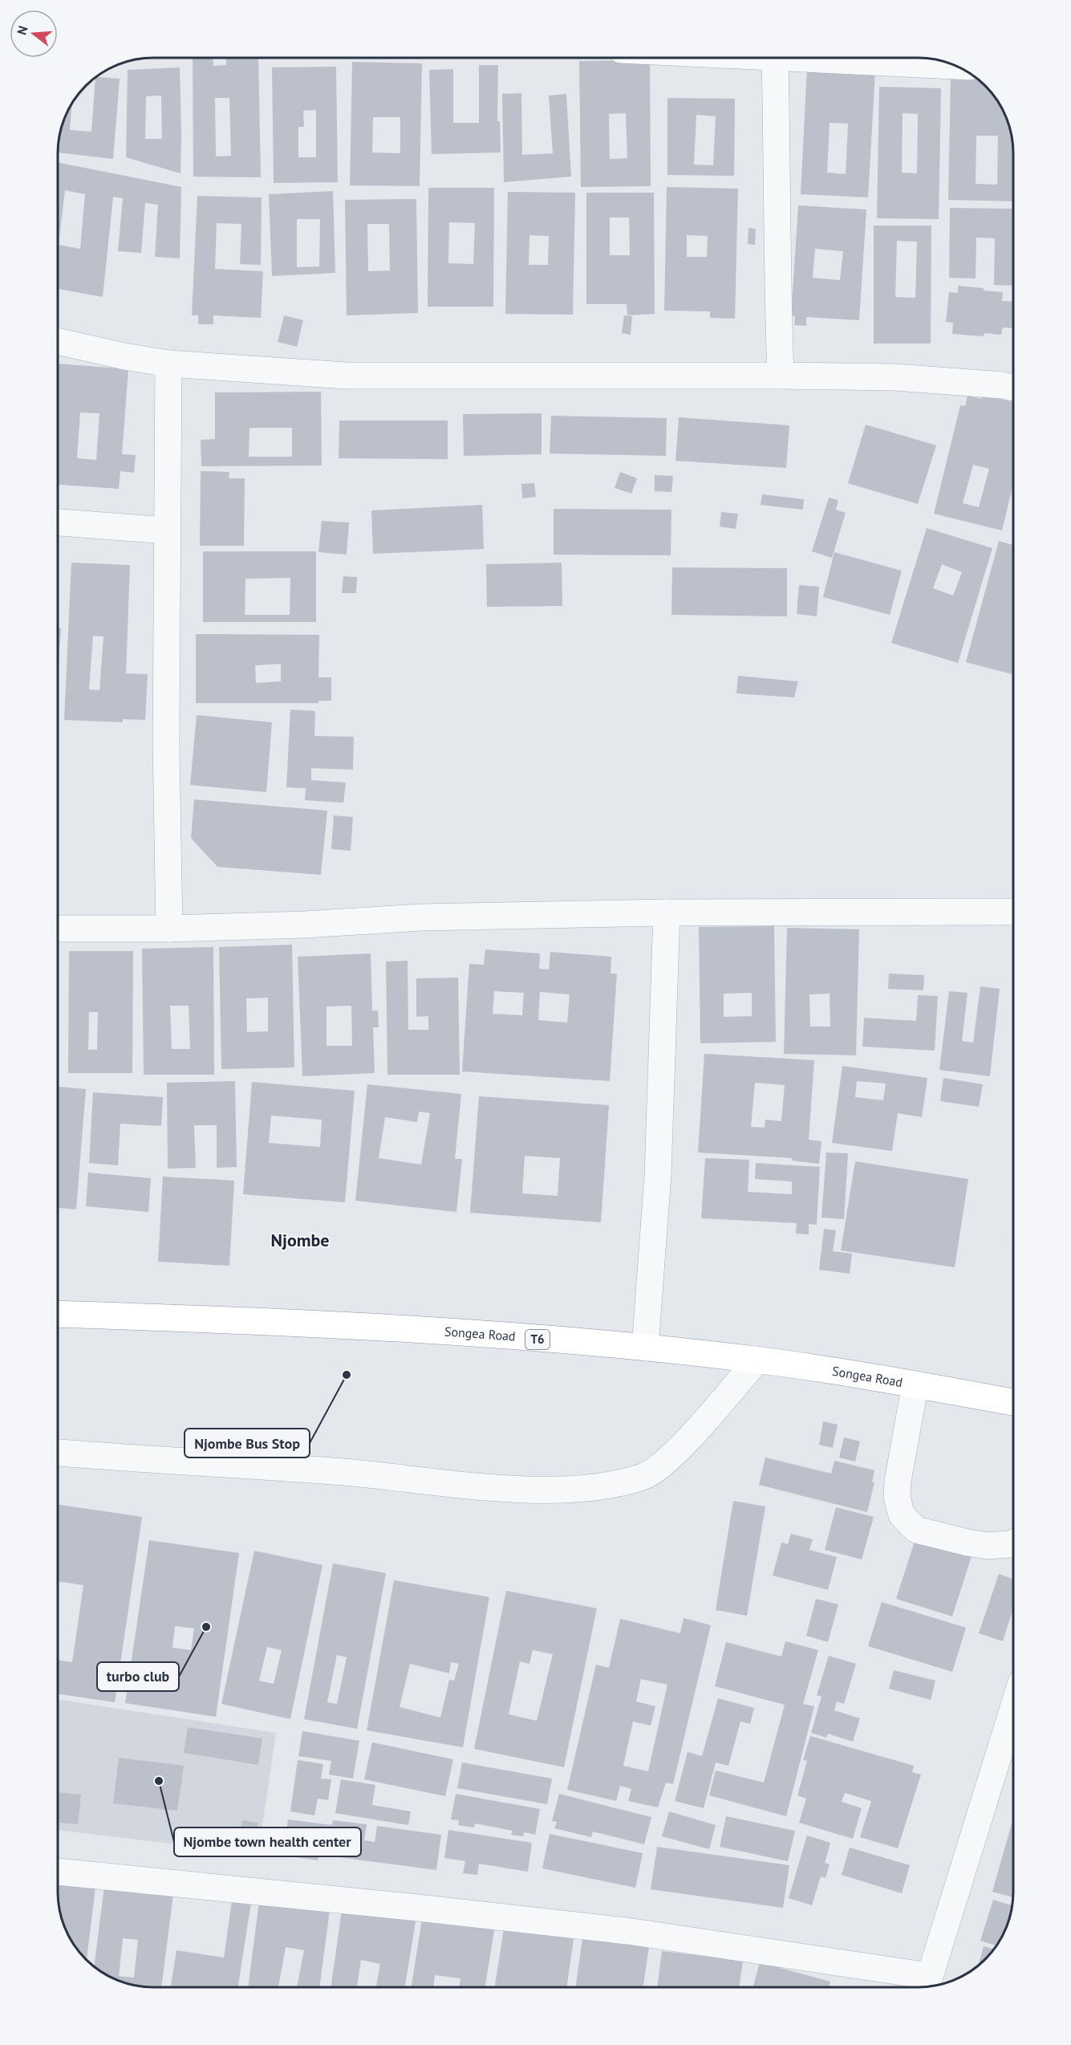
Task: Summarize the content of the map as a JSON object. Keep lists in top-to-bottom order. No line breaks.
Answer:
{"streets":{"highway":["Songea Road","T6"]},"districts":["Njombe"],"places":["Njombe Bus Stop","turbo club","Njombe town health center"],"north":"left"}
